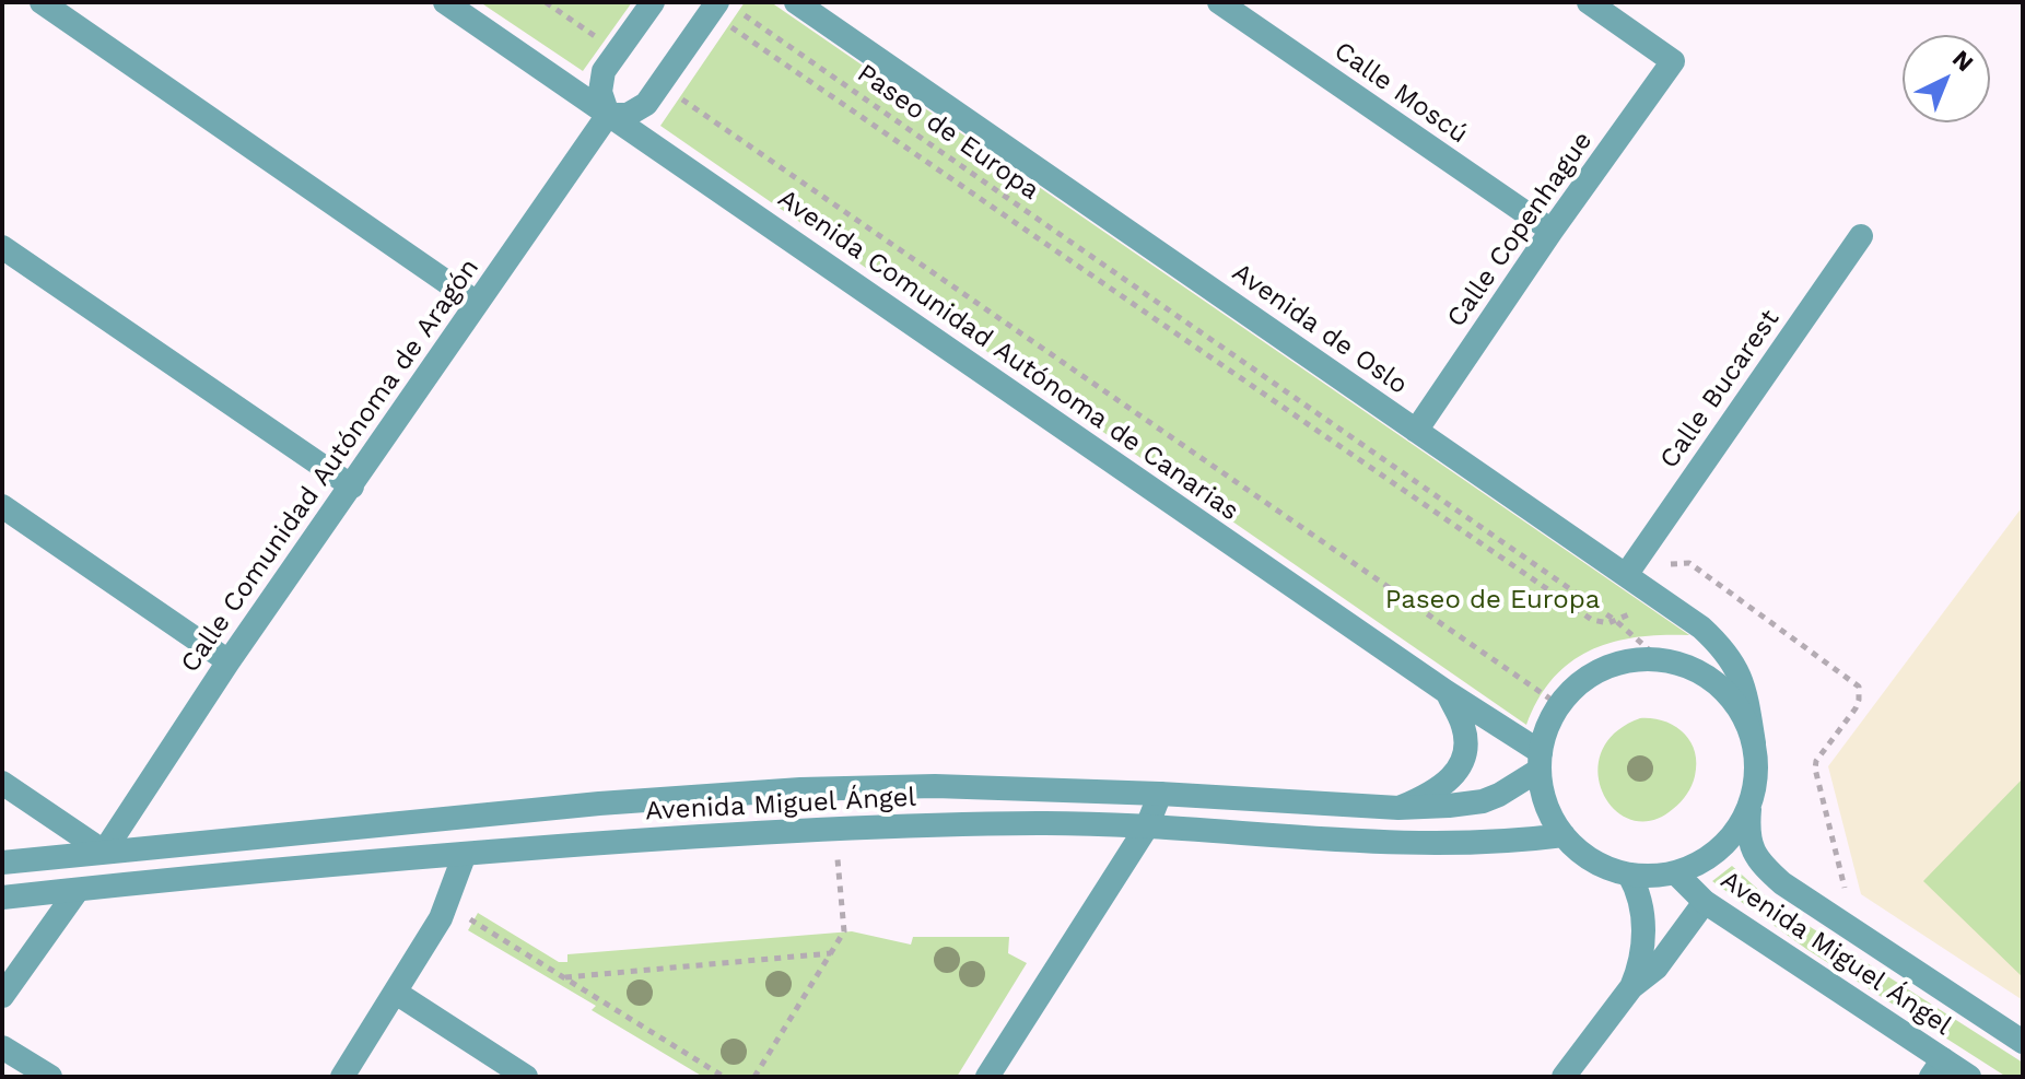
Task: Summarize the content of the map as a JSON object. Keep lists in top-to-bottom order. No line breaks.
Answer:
{"streets":{"street":["Calle Moscú","Calle Copenhague","Avenida de Oslo","Avenida Comunidad Autónoma de Canarias","Calle Bucarest","Calle Comunidad Autónoma de Aragón","Avenida Miguel Ángel"],"path":["Paseo de Europa"]},"crossings":[["Calle Moscú","Calle Copenhague"],["Paseo de Europa","Avenida de Oslo"],["Paseo de Europa","Avenida Comunidad Autónoma de Canarias"],["Paseo de Europa","Avenida Miguel Ángel"],["Calle Copenhague","Avenida de Oslo"],["Avenida de Oslo","Avenida Comunidad Autónoma de Canarias"],["Avenida de Oslo","Calle Bucarest"],["Avenida de Oslo","Avenida Miguel Ángel"],["Avenida Comunidad Autónoma de Canarias","Calle Comunidad Autónoma de Aragón"],["Avenida Comunidad Autónoma de Canarias","Avenida Miguel Ángel"],["Calle Comunidad Autónoma de Aragón","Avenida Miguel Ángel"]],"parks":["Paseo de Europa"],"north":"top right"}
